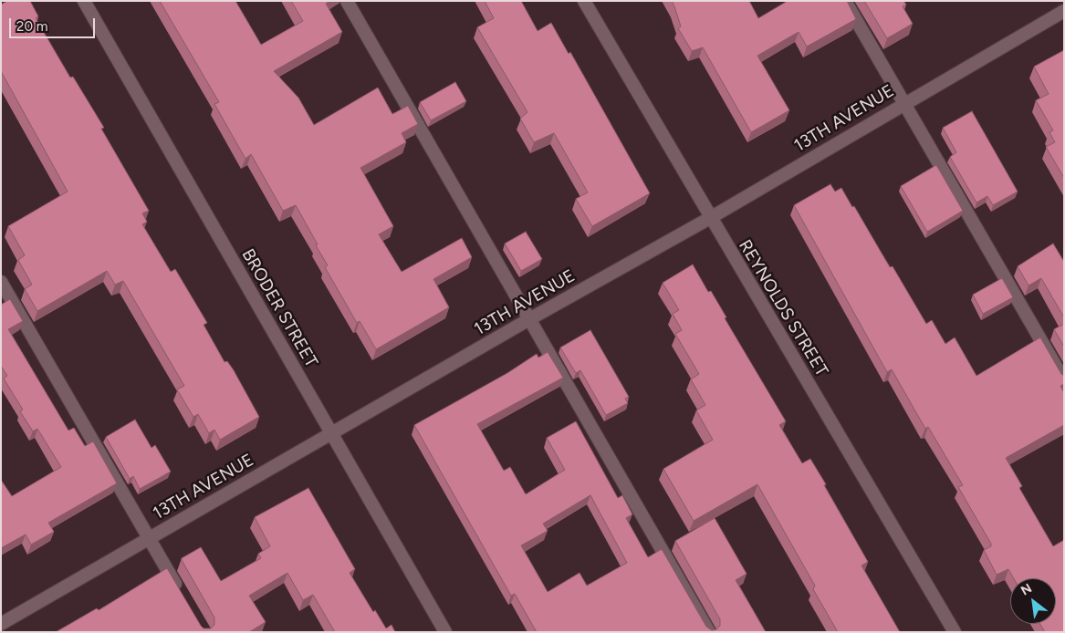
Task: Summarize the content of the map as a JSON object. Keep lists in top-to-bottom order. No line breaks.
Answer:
{"streets":{"street":["13TH AVENUE","BRODER STREET","REYNOLDS STREET"]},"crossings":[["13TH AVENUE","BRODER STREET"],["13TH AVENUE","REYNOLDS STREET"]],"scale_bar":"20 m","north":"top left"}
